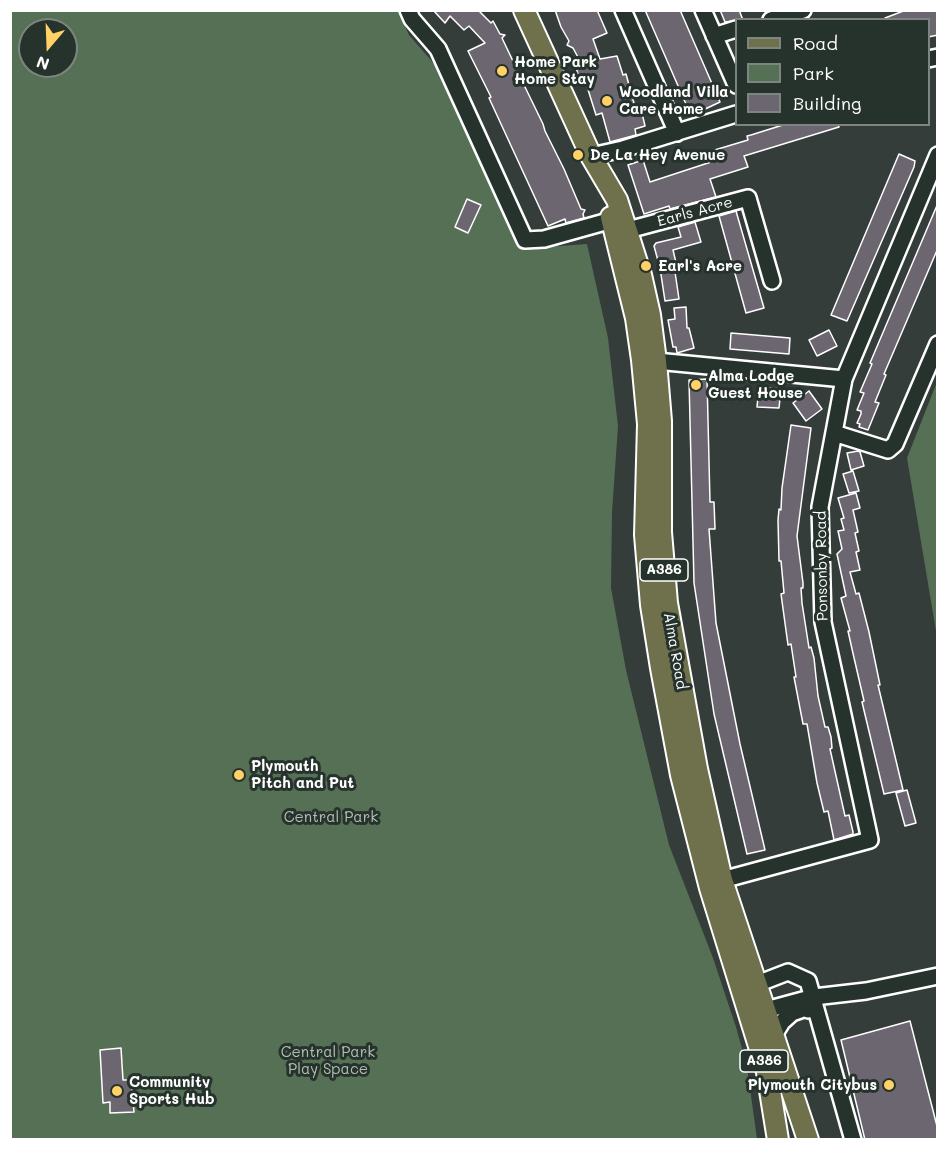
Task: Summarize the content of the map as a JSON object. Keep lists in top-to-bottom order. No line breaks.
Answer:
{"streets":{"main road":["A386","Alma Road"],"street":["Earls Acre","Ponsonby Road"]},"crossings":[["Earls Acre","Alma Road"],["Ponsonby Road","Alma Road"]],"parks":["Central Park","Central Park Play Space"],"places":["Home Park Home Stay","Woodland Villa Care Home","De La Hey Avenue","Earl's Acre","Alma Lodge Guest House","Plymouth Pitch and Put","Plymouth Citybus","Community Sports Hub"],"legend":["Road","Park","Building"],"north":"bottom"}
